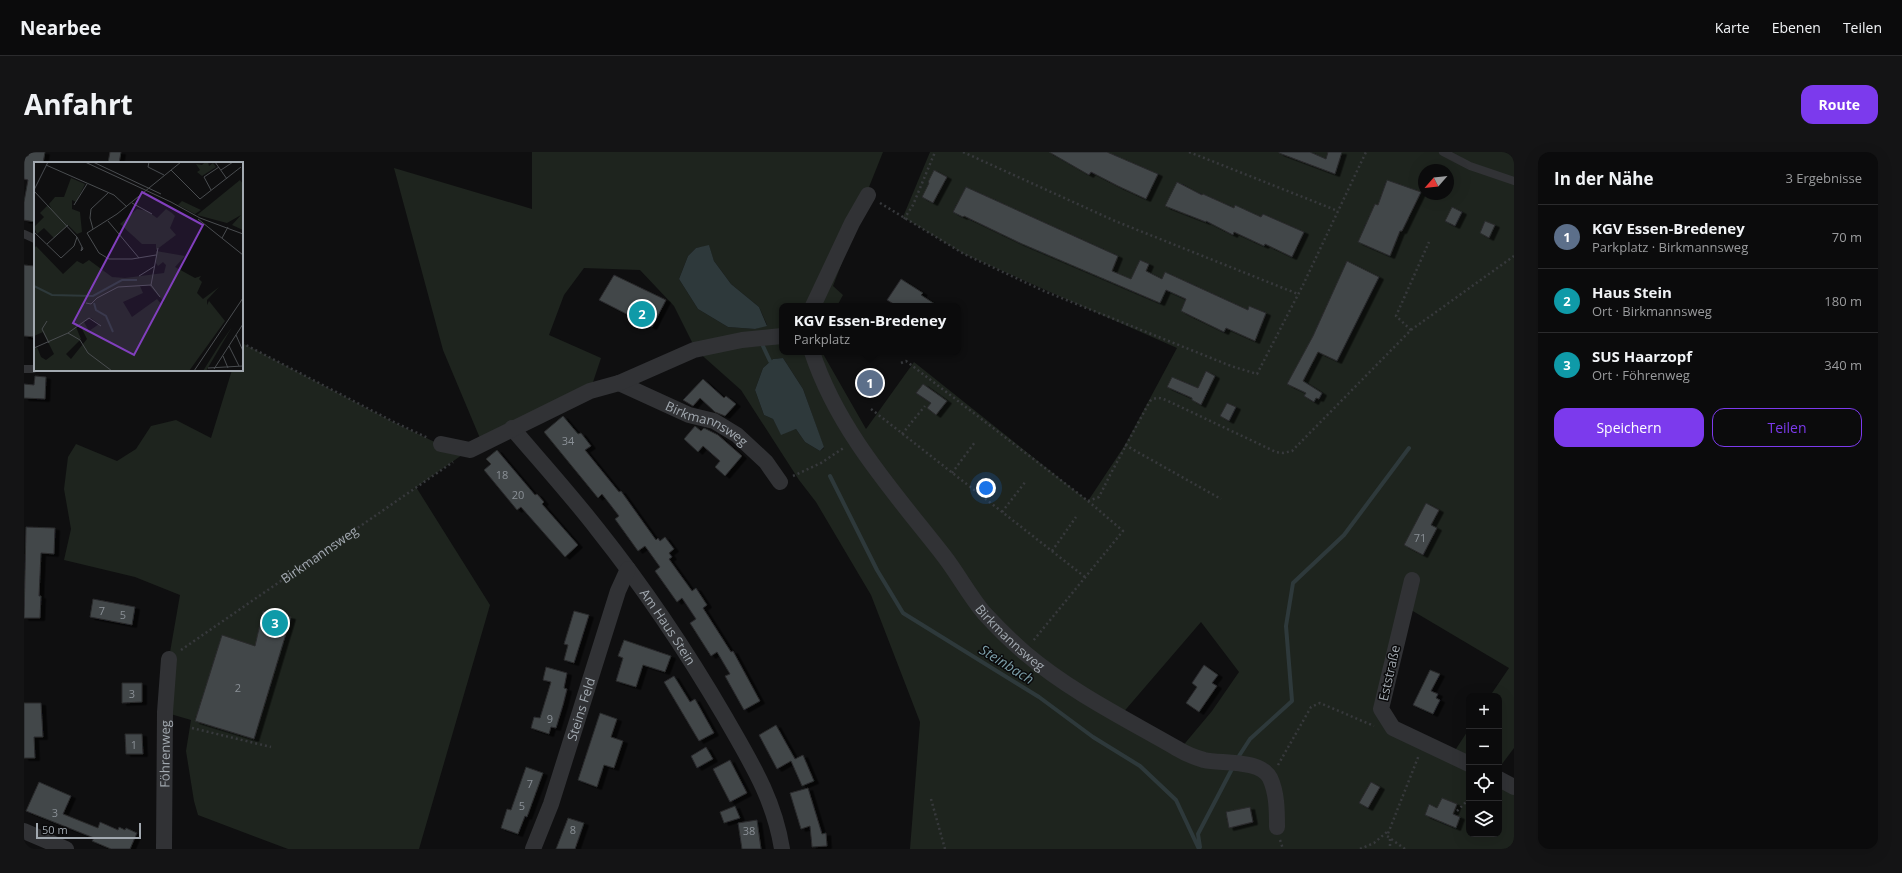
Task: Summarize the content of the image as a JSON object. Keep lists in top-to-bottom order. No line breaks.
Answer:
{"streets":{"street":["Birkmannsweg","Am Haus Stein","Eststraße","Steins Feld","Föhrenweg"]},"crossings":[["Birkmannsweg","Föhrenweg"],["Am Haus Stein","Steins Feld"]],"water":["Steinbach"],"house_numbers":["34","18","20","71","7","5","2","3","9","1","7","5","3","8","38"],"scale_bar":"50 m","north":"bottom left","page":{"header":"Nearbee","nav":["Karte","Ebenen","Teilen"],"title":"Anfahrt","buttons":["Route",["Speichern","Teilen"]],"heading":["In der Nähe","3 Ergebnisse"],"list":[{"mark":"1","name":"KGV Essen-Bredeney","note":"Parkplatz · Birkmannsweg","value":"70 m"},{"mark":"2","name":"Haus Stein","note":"Ort · Birkmannsweg","value":"180 m"},{"mark":"3","name":"SUS Haarzopf","note":"Ort · Föhrenweg","value":"340 m"}],"pins":["2","1","3"],"popup":["KGV Essen-Bredeney","Parkplatz"],"map_buttons":["+","−"],"scale":"50 m"}}
